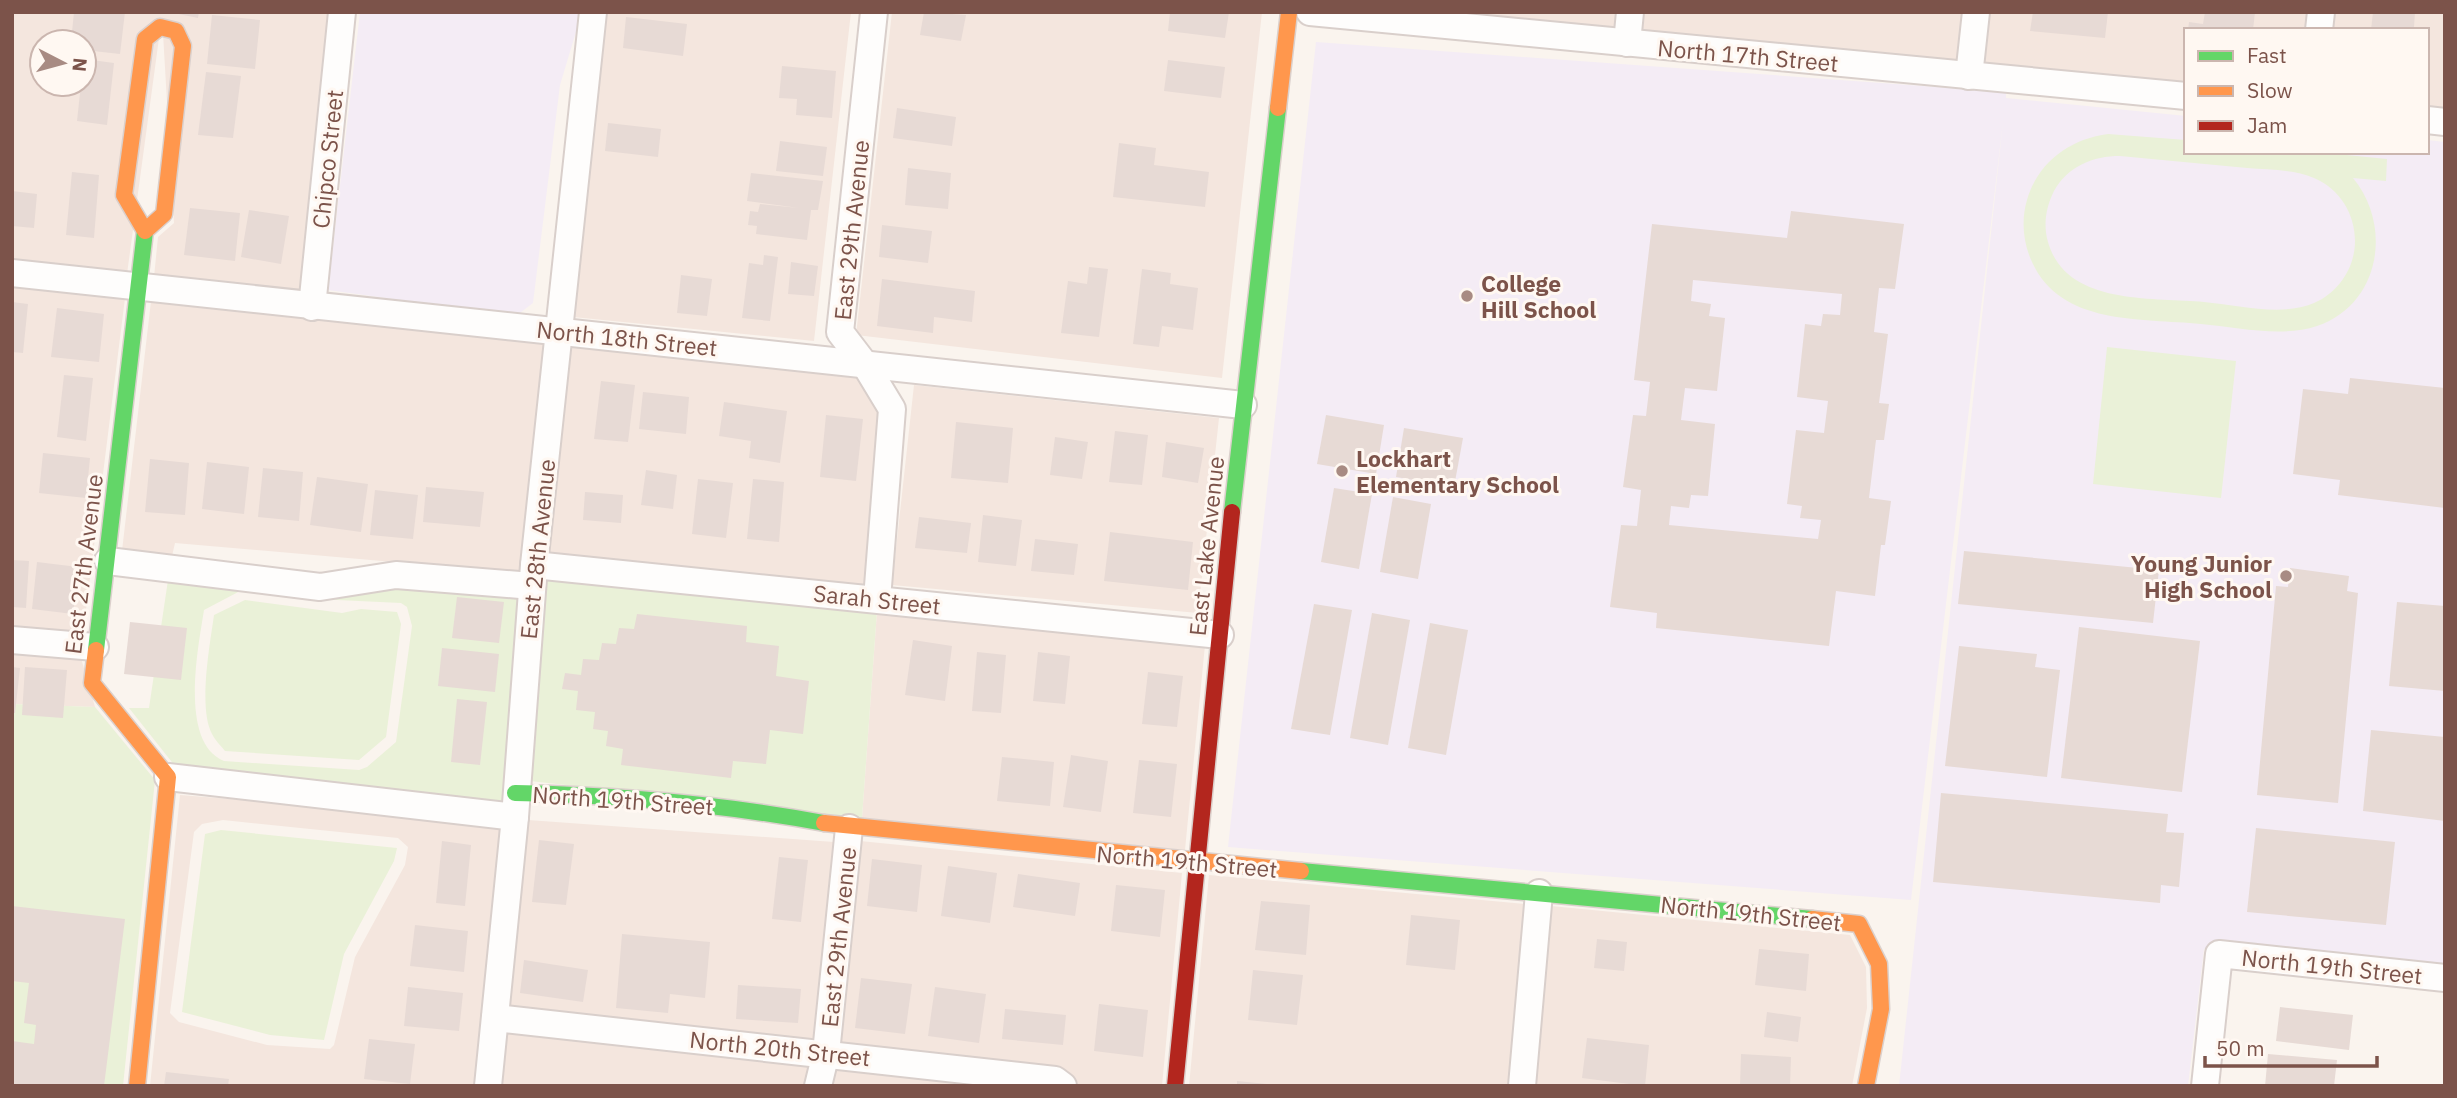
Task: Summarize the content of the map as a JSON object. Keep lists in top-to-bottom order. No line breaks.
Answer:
{"streets":{"street":["North 17th Street","Chipco Street","East 29th Avenue","North 18th Street","East Lake Avenue","East 28th Avenue","East 27th Avenue","Sarah Street","North 19th Street","North 20th Street"]},"crossings":[["Chipco Street","North 18th Street"],["East 29th Avenue","North 18th Street"],["East 29th Avenue","Sarah Street"],["East 29th Avenue","North 19th Street"],["East 29th Avenue","North 20th Street"],["North 18th Street","East Lake Avenue"],["North 18th Street","East 28th Avenue"],["North 18th Street","East 27th Avenue"],["East Lake Avenue","Sarah Street"],["East Lake Avenue","North 19th Street"],["East 28th Avenue","Sarah Street"],["East 28th Avenue","North 19th Street"],["East 28th Avenue","North 20th Street"],["East 27th Avenue","Sarah Street"],["East 27th Avenue","North 19th Street"]],"places":["College Hill School","Lockhart Elementary School","Young Junior High School"],"legend":["Fast","Slow","Jam"],"scale_bar":"50 m","north":"right"}
